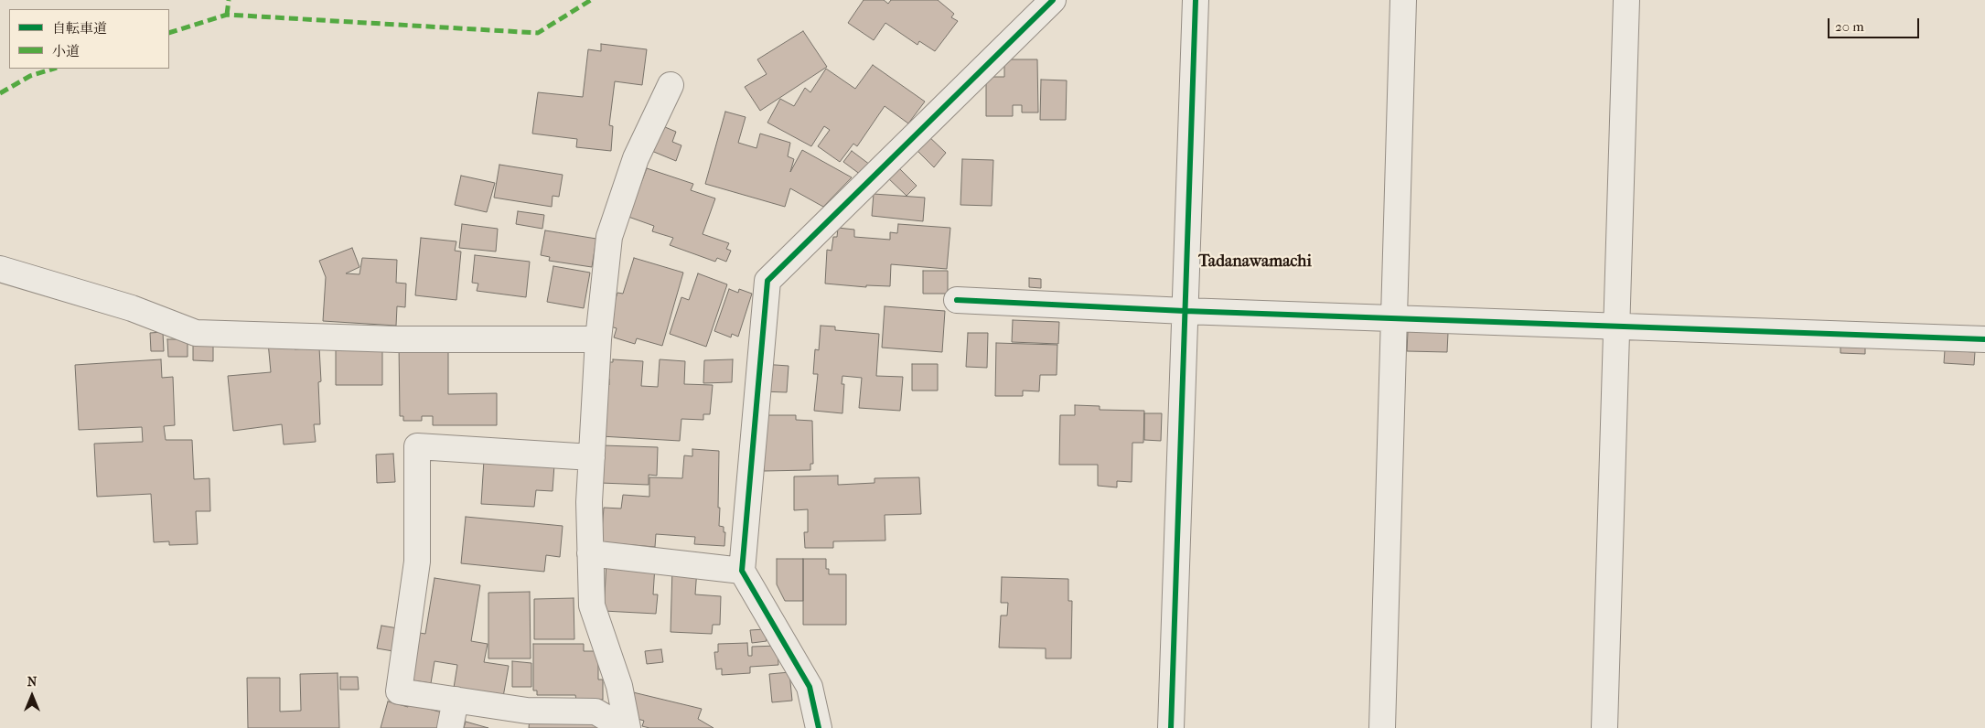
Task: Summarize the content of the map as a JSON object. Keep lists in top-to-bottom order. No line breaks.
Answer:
{"districts":["Tadanawamachi"],"legend":["自転車道","小道"],"scale_bar":"20 m","north":"top"}
